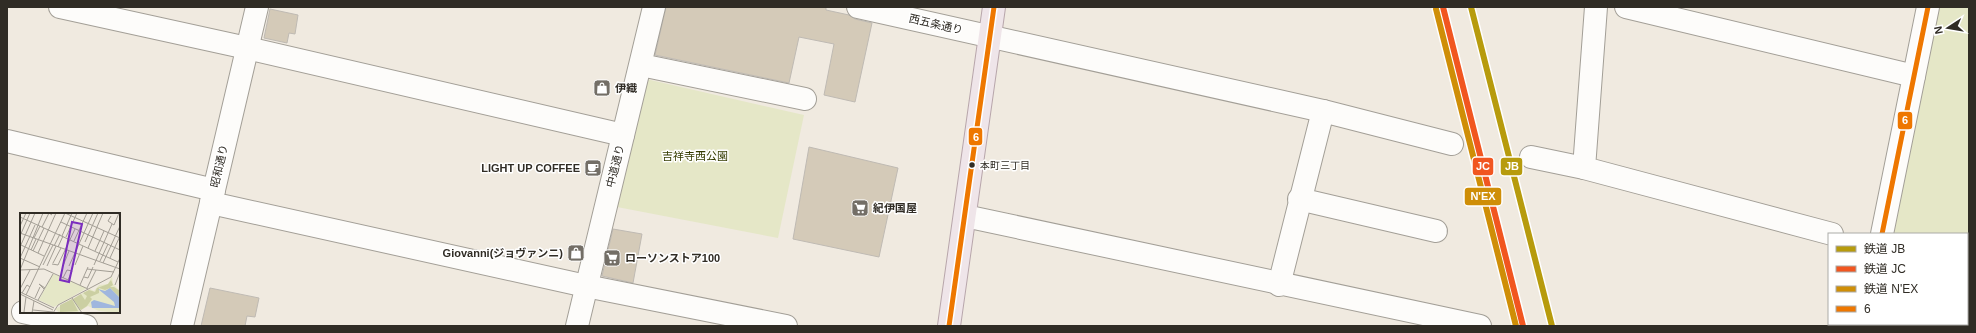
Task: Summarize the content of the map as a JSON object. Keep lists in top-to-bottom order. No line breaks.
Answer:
{"streets":{"street":["西五条通り","昭和通り","中道通り"]},"parks":["吉祥寺西公園"],"places":{"shop":["伊織","Giovanni(ジョヴァンニ)"],"other":["本町三丁目"],"cafe":["LIGHT UP COFFEE"],"supermarket":["紀伊国屋","ローソンストア100"]},"lines":["rail line JB","rail line JC","transit line 6","rail line N'EX"],"legend":["鉄道 JB","鉄道 JC","鉄道 N'EX","6"],"north":"left"}
